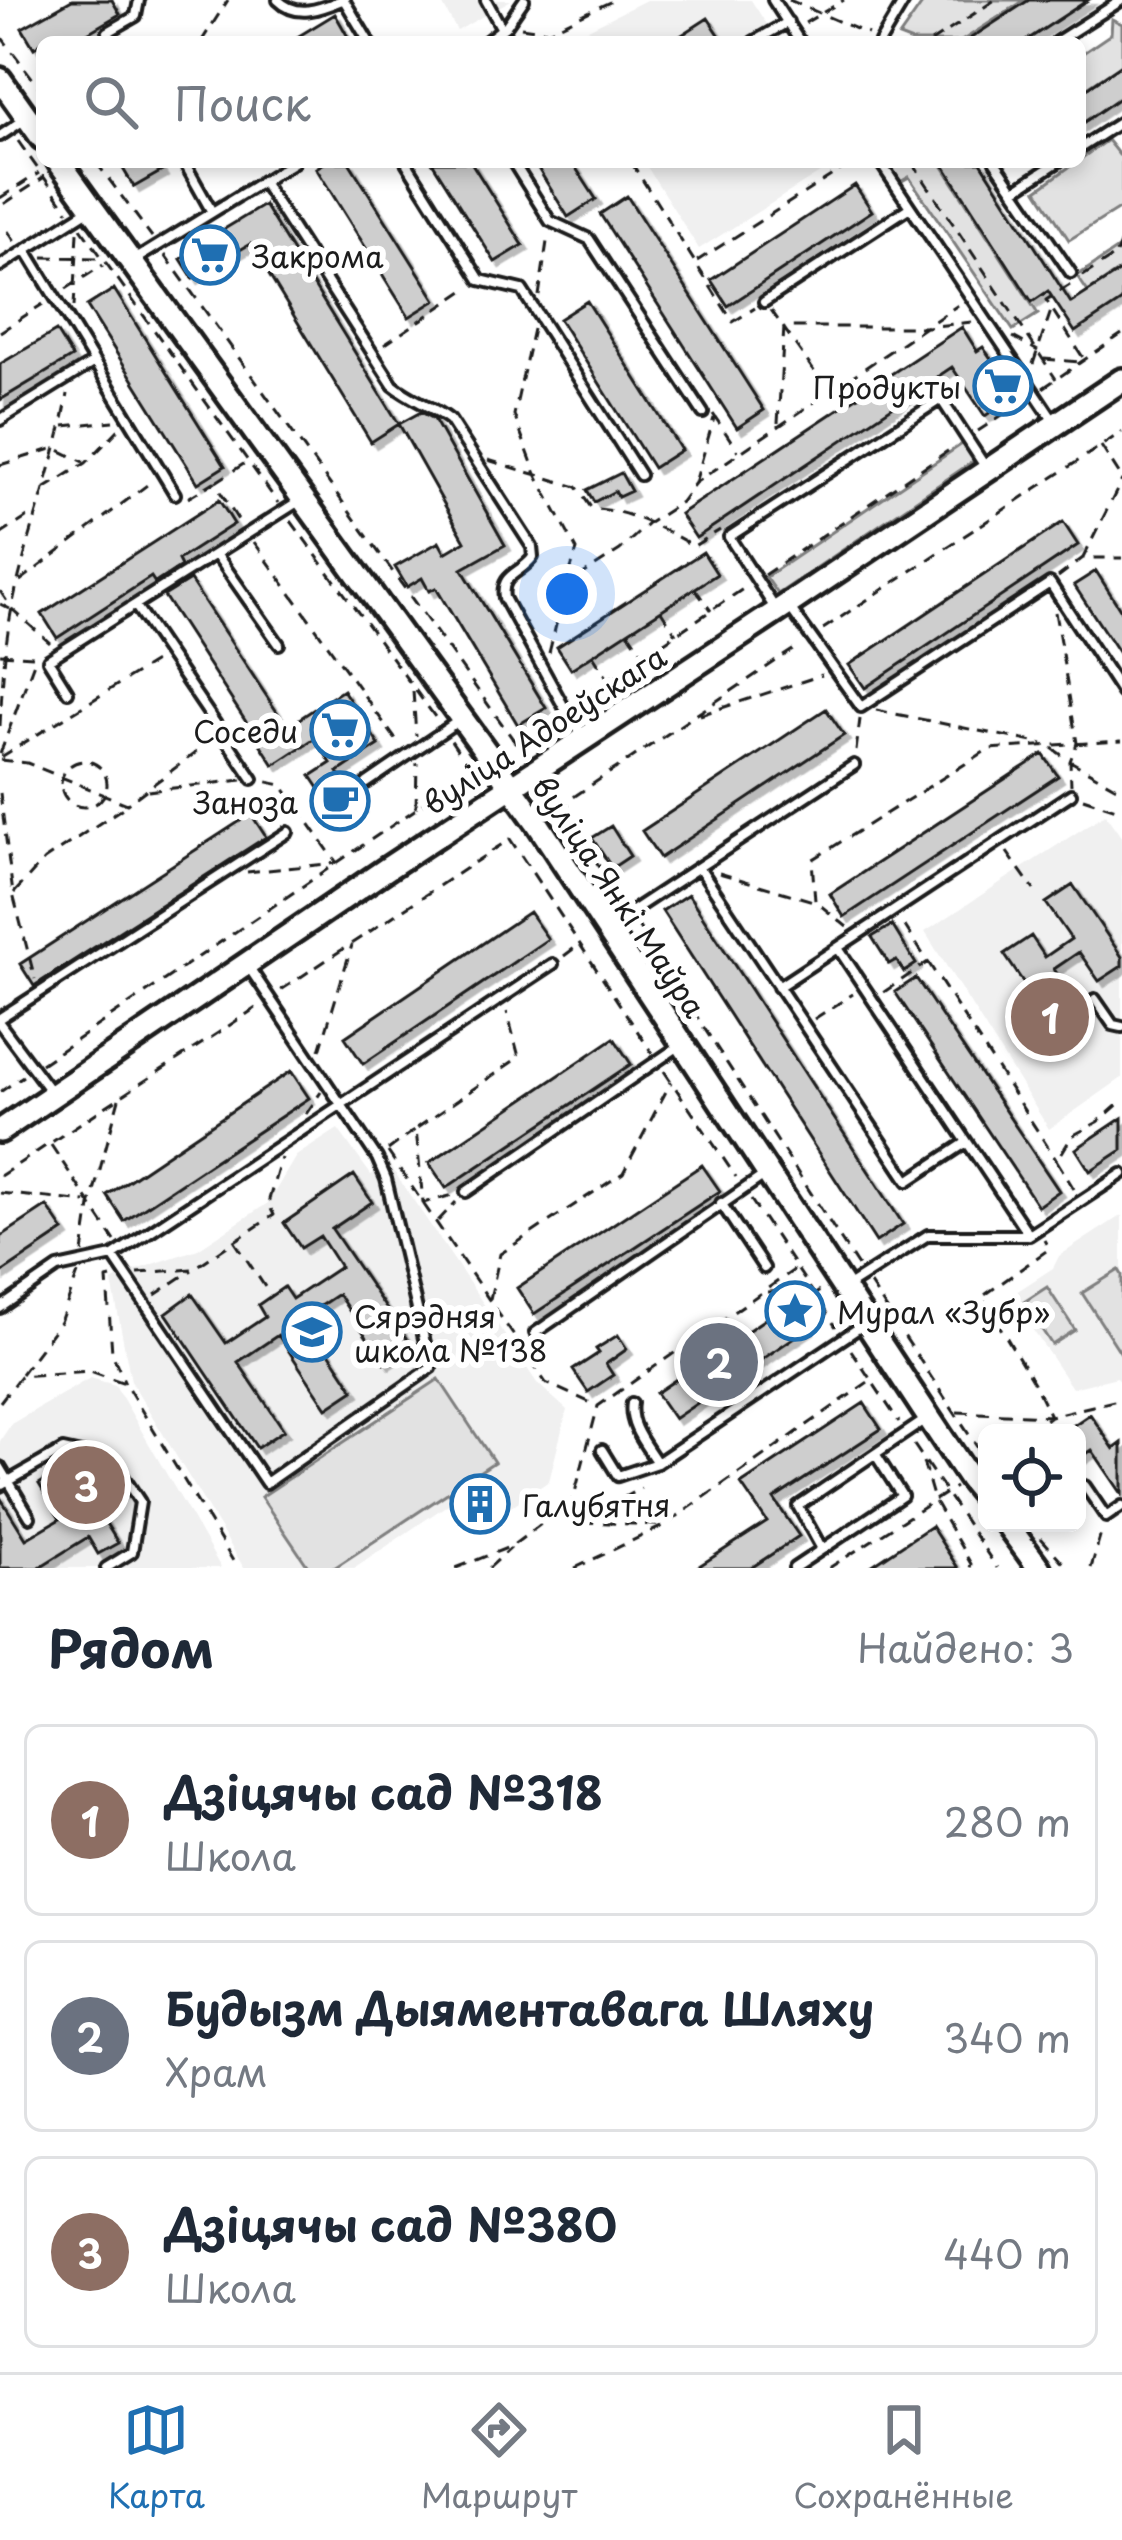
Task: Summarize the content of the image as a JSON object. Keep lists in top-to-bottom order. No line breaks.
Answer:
{"streets":{"street":["вуліца Адоеўскага","вуліца Янкі Маўра"]},"crossings":[["вуліца Адоеўскага","вуліца Янкі Маўра"]],"places":{"supermarket":["Закрома","Продукты","Соседи"],"cafe":["Заноза"],"place":["Мурал «Зубр»"],"school or university":["Сярэдняя школа №138"],"building":["Галубятня"]},"page":{"search":"Поиск","pins":["1","2","3"],"heading":["Рядом","Найдено: 3"],"list":[{"mark":"1","name":"Дзіцячы сад №318","note":"Школа","value":"280 m"},{"mark":"2","name":"Будызм Дыяментавага Шляху","note":"Храм","value":"340 m"},{"mark":"3","name":"Дзіцячы сад №380","note":"Школа","value":"440 m"}],"nav":["Карта","Маршрут","Сохранённые"]}}
